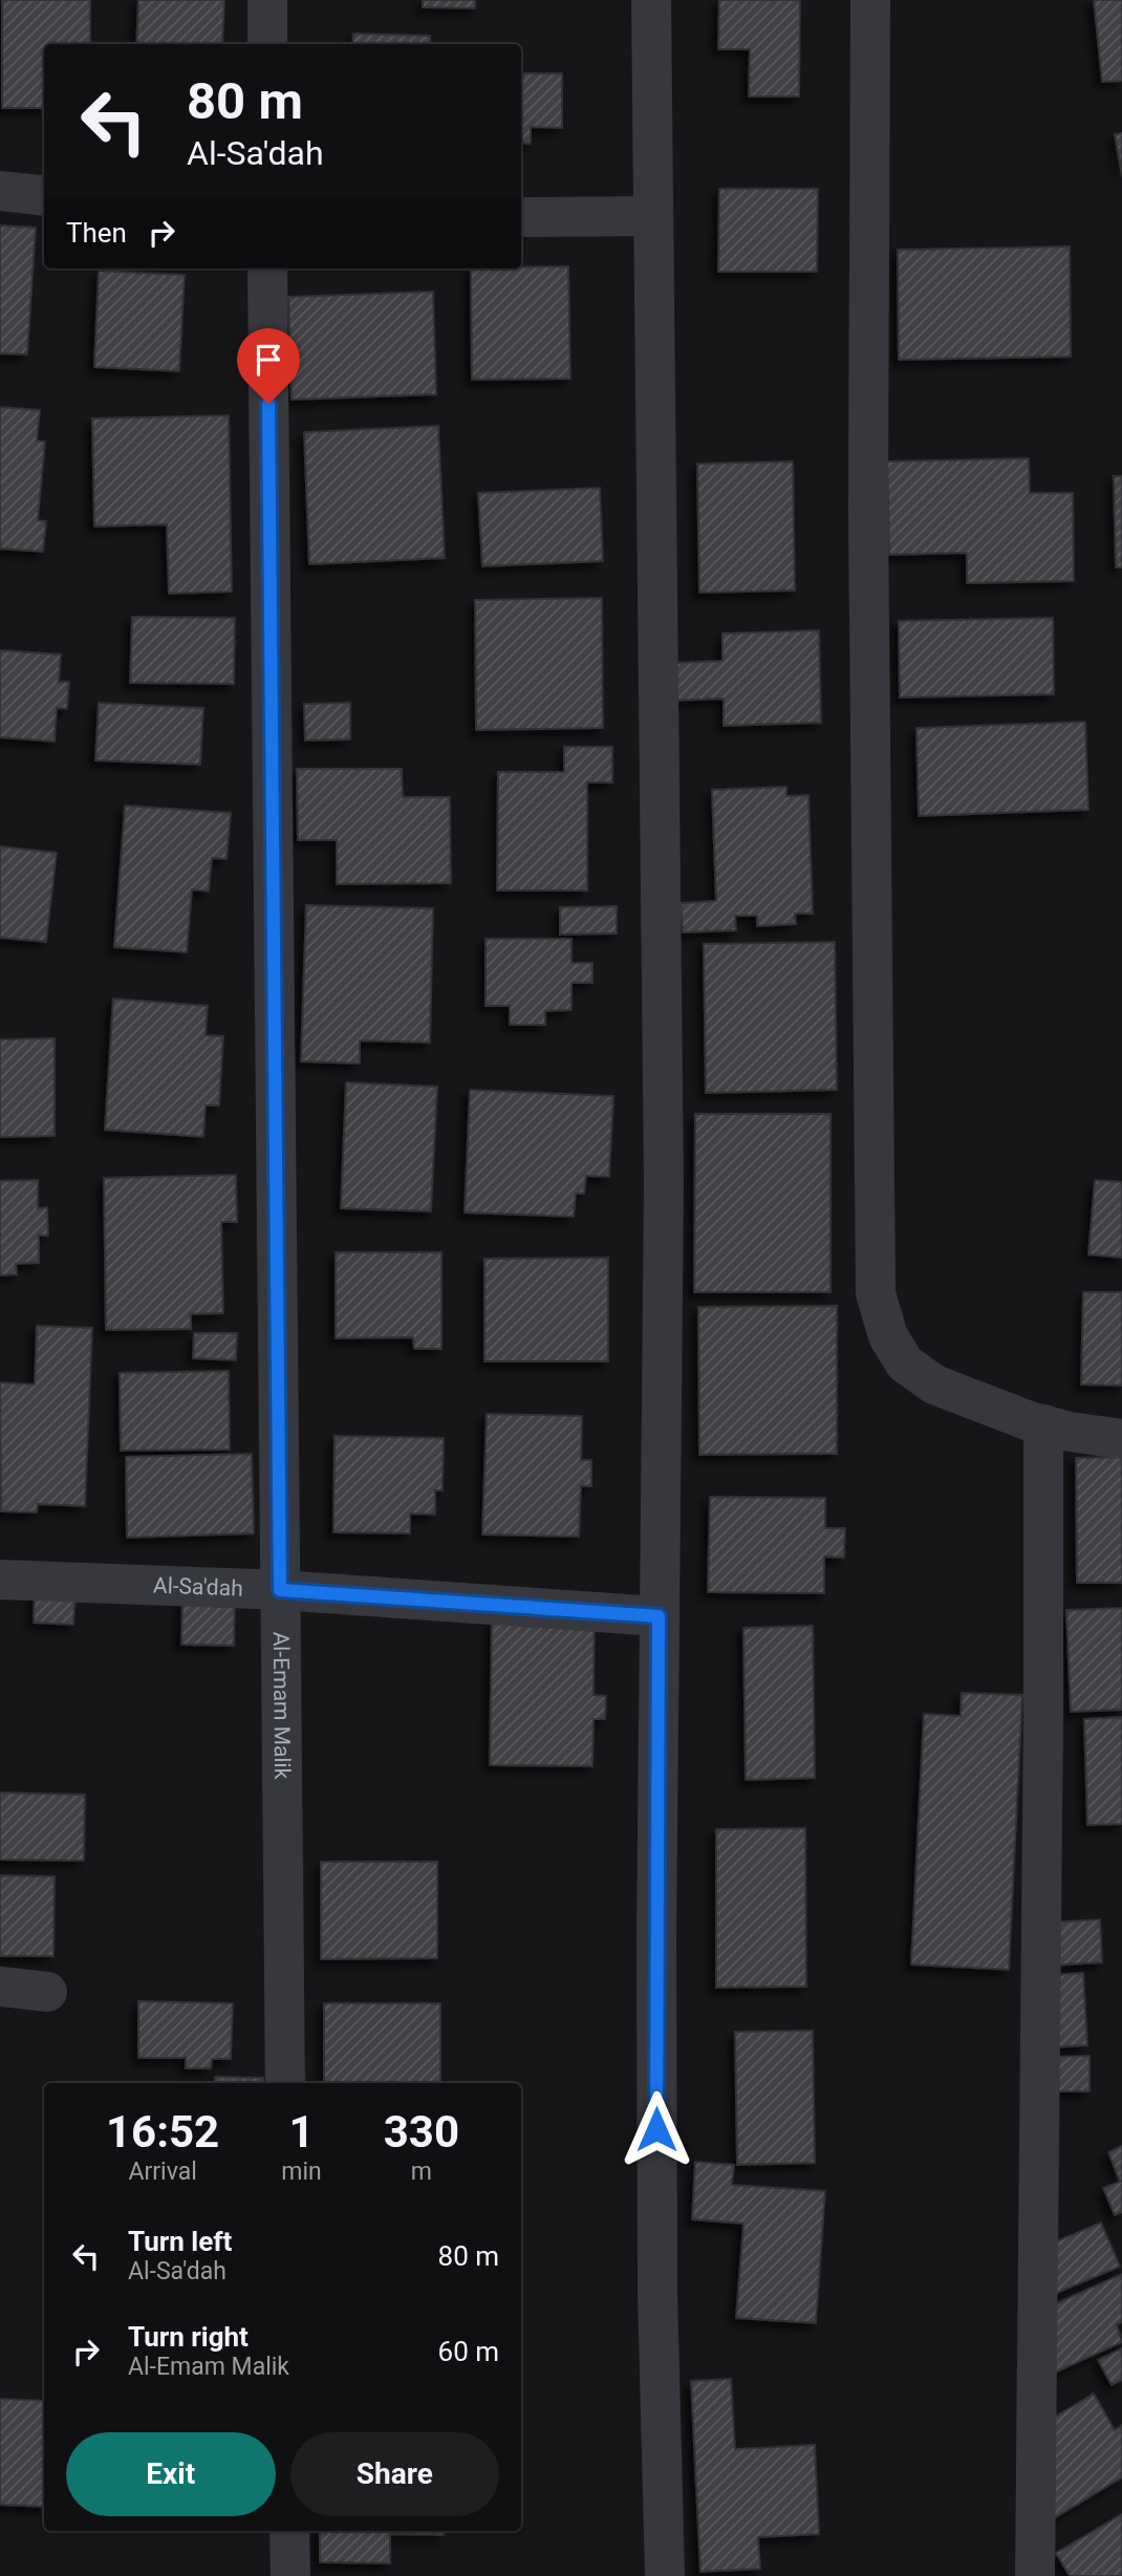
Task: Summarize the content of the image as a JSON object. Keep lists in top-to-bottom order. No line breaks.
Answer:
{"streets":{"street":["Al-Sa'dah","Al-Emam Malik"]},"crossings":[["Al-Sa'dah","Al-Emam Malik"]],"page":{"turn":["80 m","Al-Sa'dah"],"then":"Then","eta":["16:52","Arrival","1","min","330","m"],"list":[{"name":"Turn left","note":"Al-Sa'dah","value":"80 m"},{"name":"Turn right","note":"Al-Emam Malik","value":"60 m"}],"buttons":["Exit","Share"]}}
